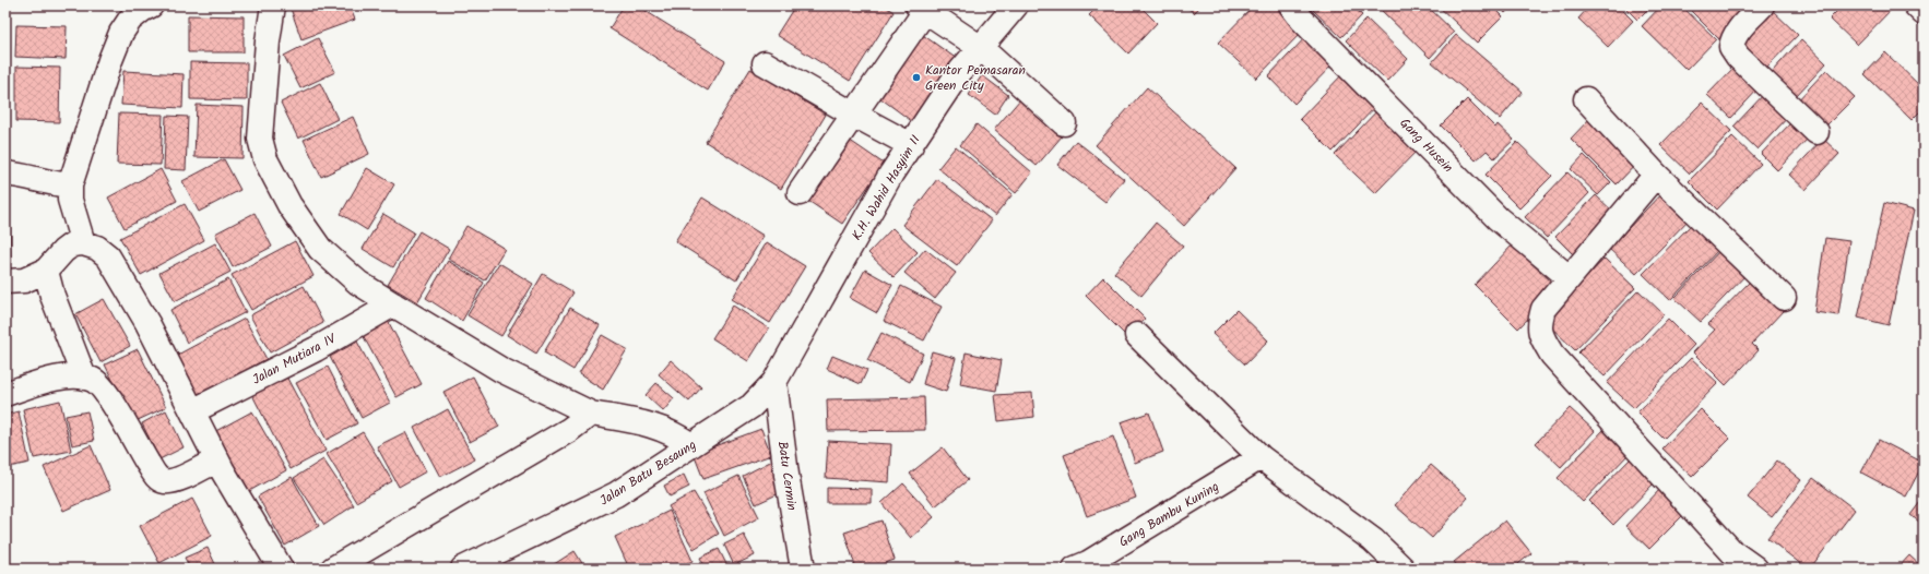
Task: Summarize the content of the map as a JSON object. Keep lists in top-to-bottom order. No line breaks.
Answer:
{"streets":{"street":["Gang Husein","K.H. Wahid Hasyim II","Jalan Mutiara IV","Jalan Batu Besaung","Batu Cermin","Gang Bambu Kuning"]},"crossings":[["K.H. Wahid Hasyim II","Jalan Batu Besaung"],["K.H. Wahid Hasyim II","Batu Cermin"],["Jalan Batu Besaung","Batu Cermin"]],"places":["Kantor Pemasaran Green City"]}
